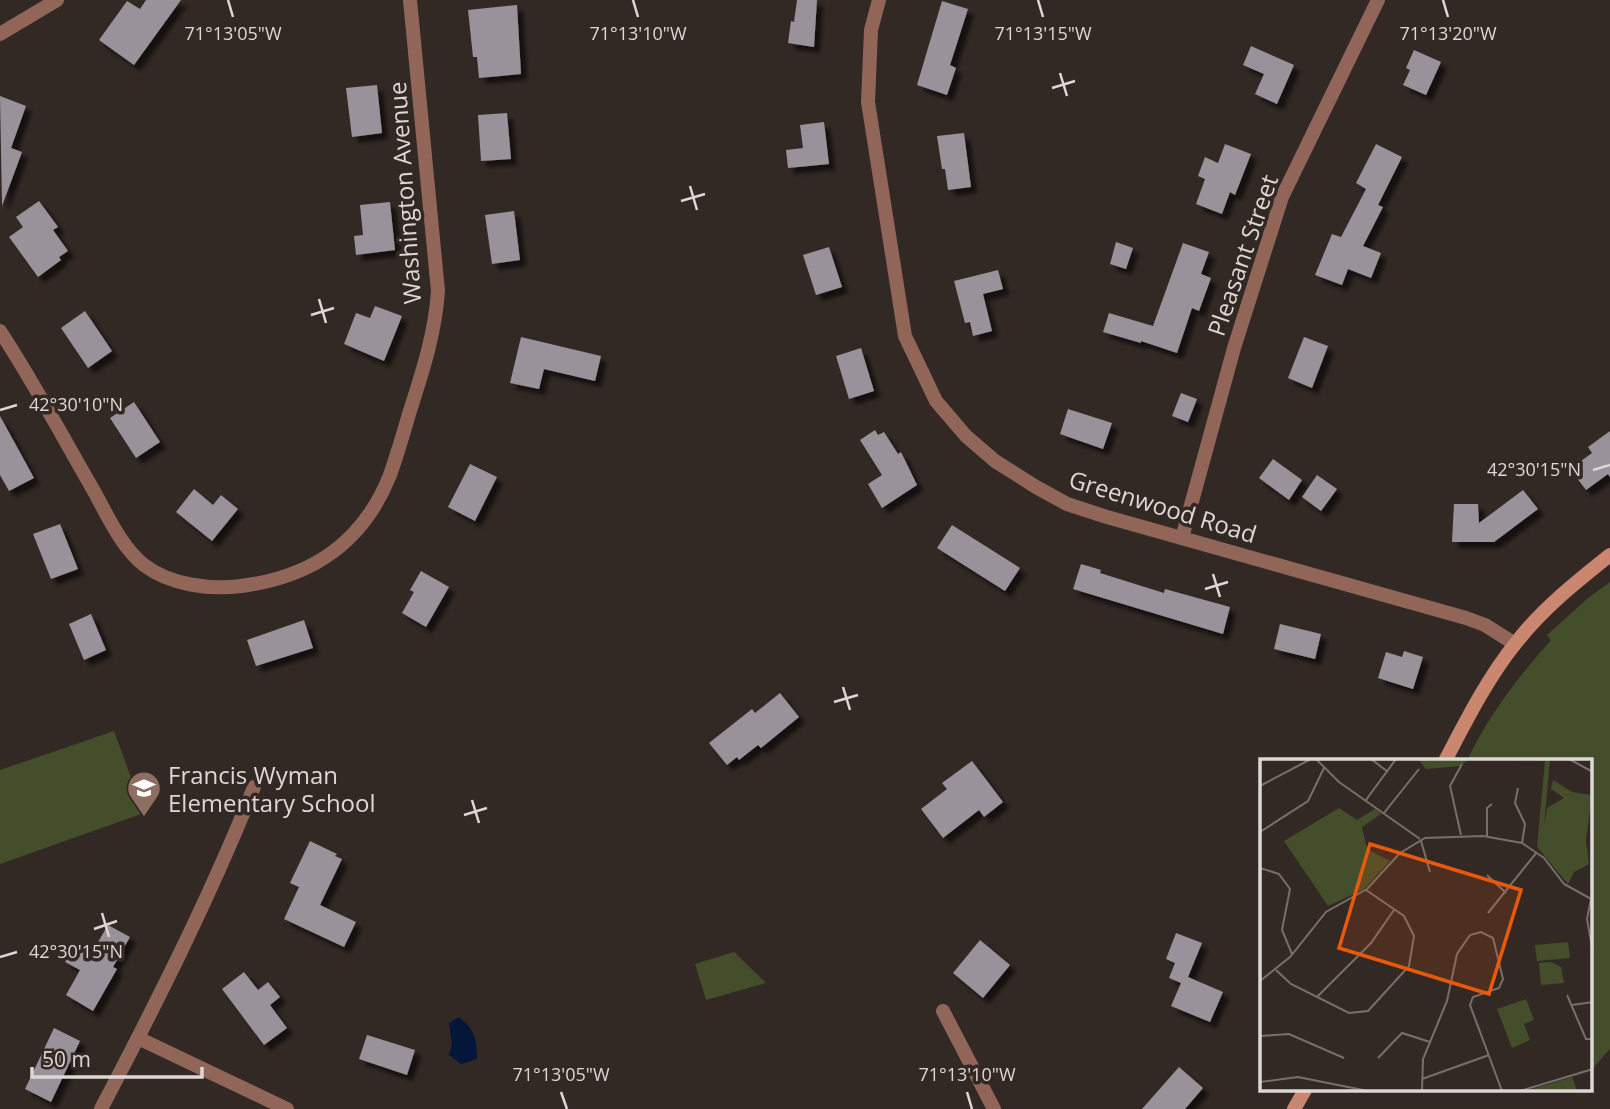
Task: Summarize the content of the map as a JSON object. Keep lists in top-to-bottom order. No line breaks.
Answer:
{"streets":{"street":["Washington Avenue","Pleasant Street","Greenwood Road"]},"crossings":[["Pleasant Street","Greenwood Road"]],"places":{"school or university":["Francis Wyman Elementary School"]},"scale_bar":"50 m","coordinates":["71°13'05\"W","71°13'10\"W","71°13'15\"W","71°13'20\"W","42°30'10\"N","42°30'15\"N"]}
